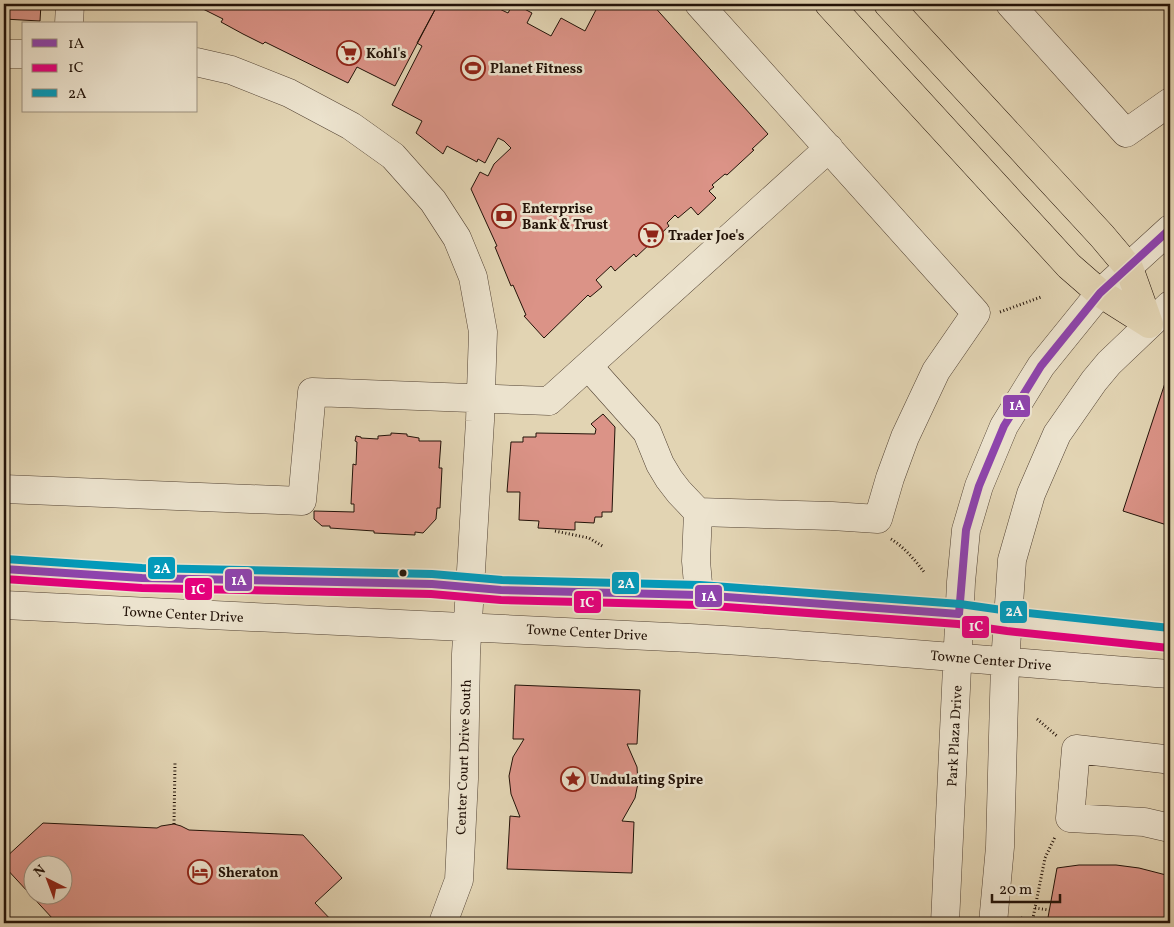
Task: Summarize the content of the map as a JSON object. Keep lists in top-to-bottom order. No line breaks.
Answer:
{"streets":{"street":["Towne Center Drive","Park Plaza Drive","Center Court Drive South"]},"crossings":[["Towne Center Drive","Park Plaza Drive"],["Towne Center Drive","Center Court Drive South"]],"places":{"supermarket":["Kohl's","Trader Joe's"],"sports":["Planet Fitness"],"bank":["Enterprise Bank & Trust"],"place":["Undulating Spire"],"hotel":["Sheraton"]},"lines":["transit line 1A","transit line 2A","transit line 1C"],"legend":["1A","1C","2A"],"scale_bar":"20 m","north":"top left"}
